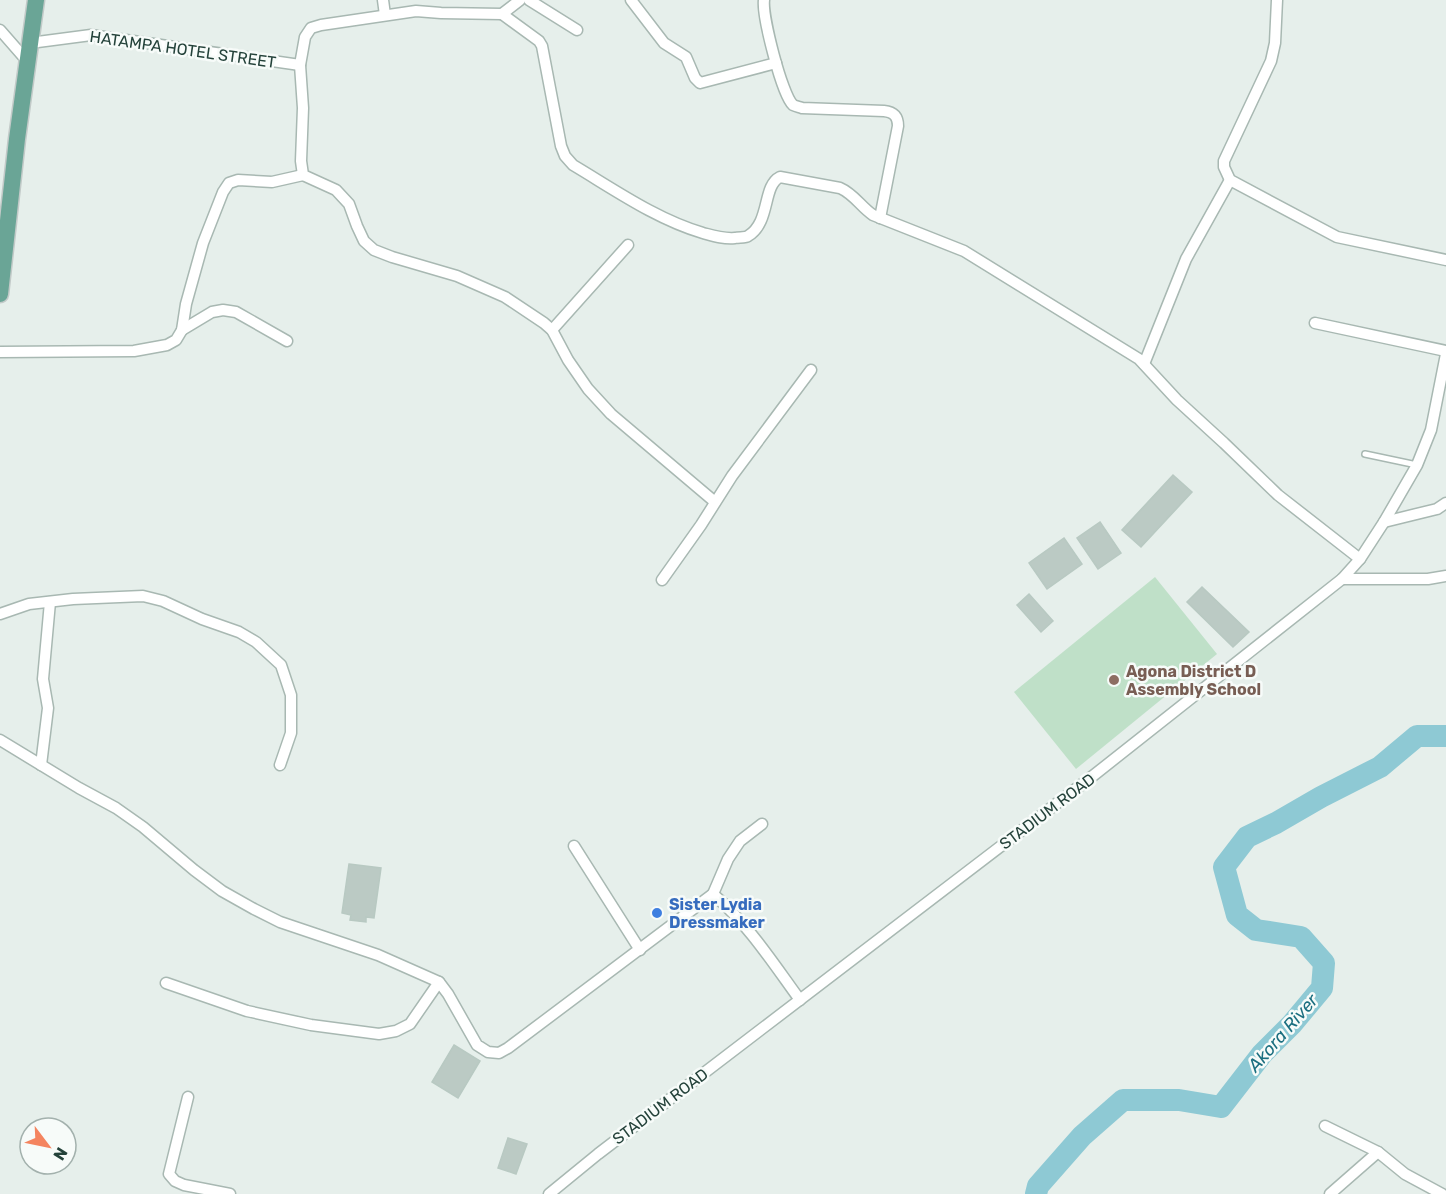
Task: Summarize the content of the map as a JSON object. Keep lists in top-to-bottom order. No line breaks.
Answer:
{"streets":{"street":["HATAMPA HOTEL STREET","STADIUM ROAD"]},"water":["Akora River"],"places":["Agona District D Assembly School","Sister Lydia Dressmaker"],"north":"bottom right"}
